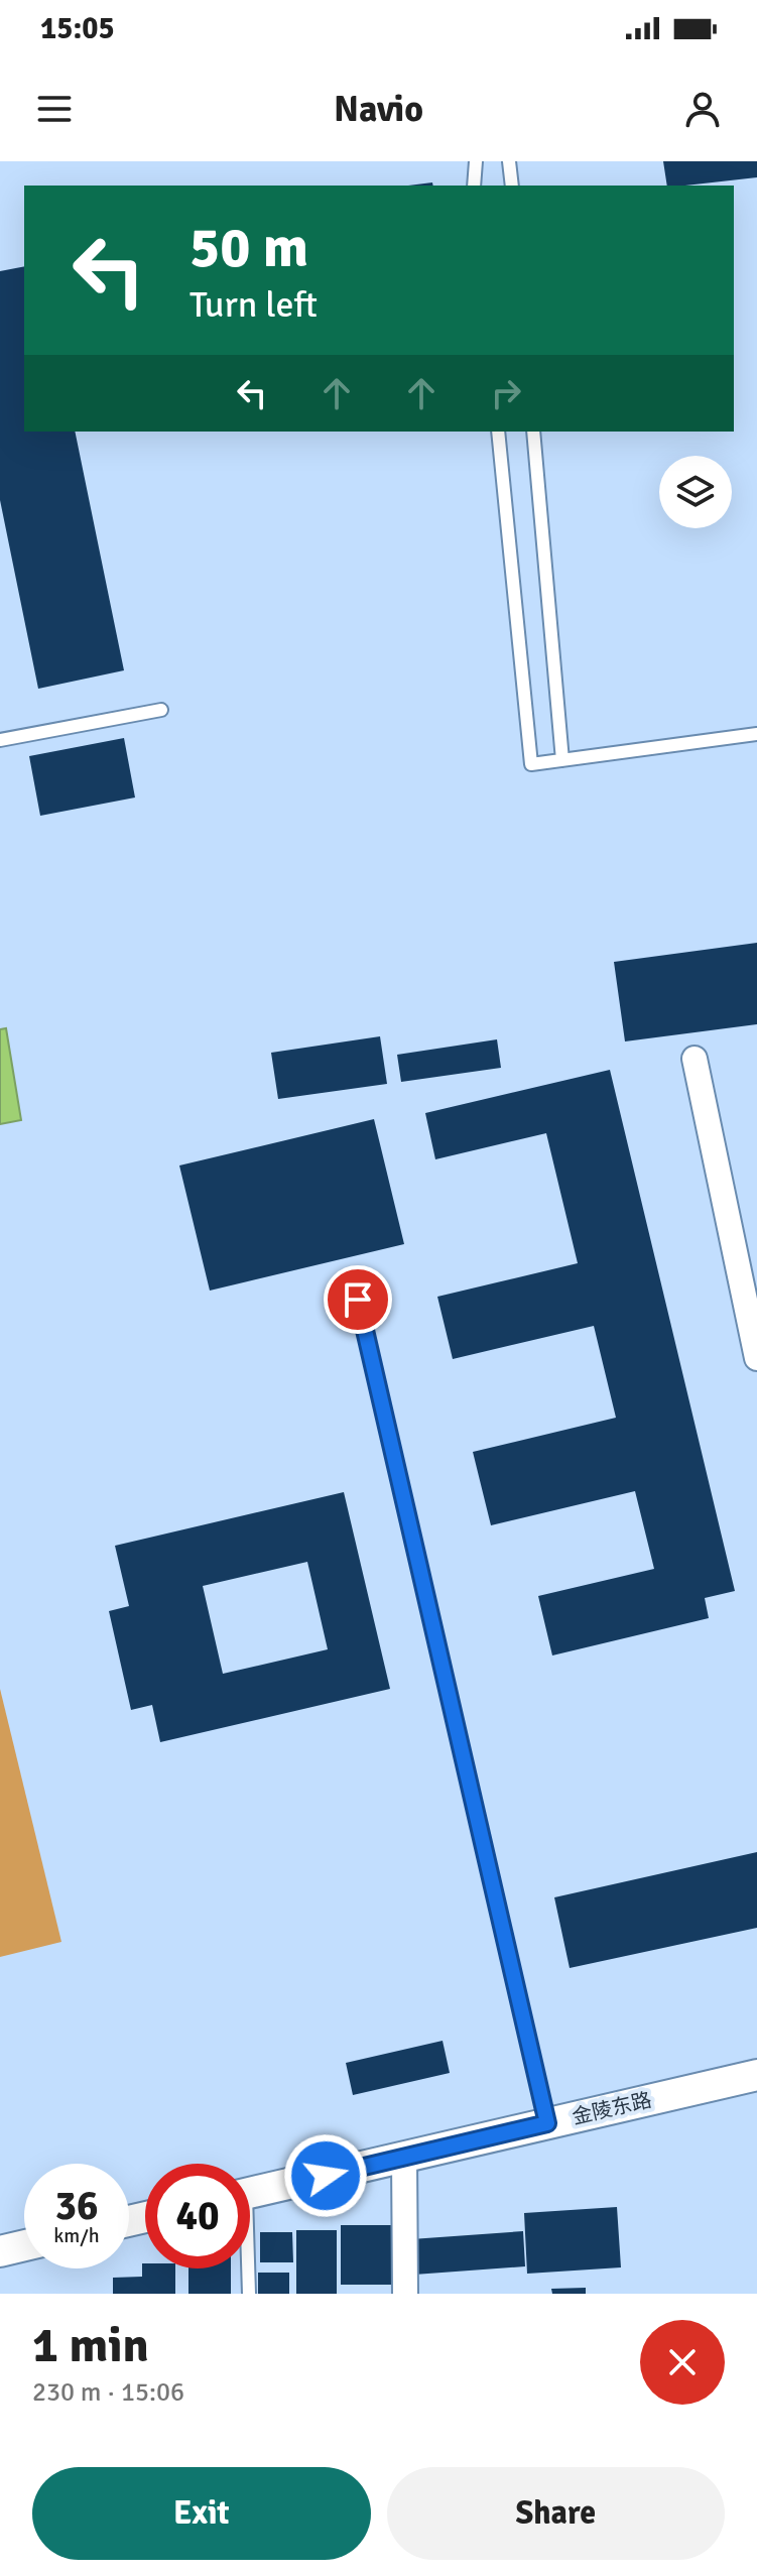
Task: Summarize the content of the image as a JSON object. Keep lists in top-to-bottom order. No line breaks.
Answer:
{"streets":{"street":["金陵东路"]},"page":{"status":"15:05","header":"Navio","turn":["50 m","Turn left"],"speed":"36 km/h","limit":"40","heading":["1 min","230 m · 15:06"],"buttons":["Exit","Share"]}}
